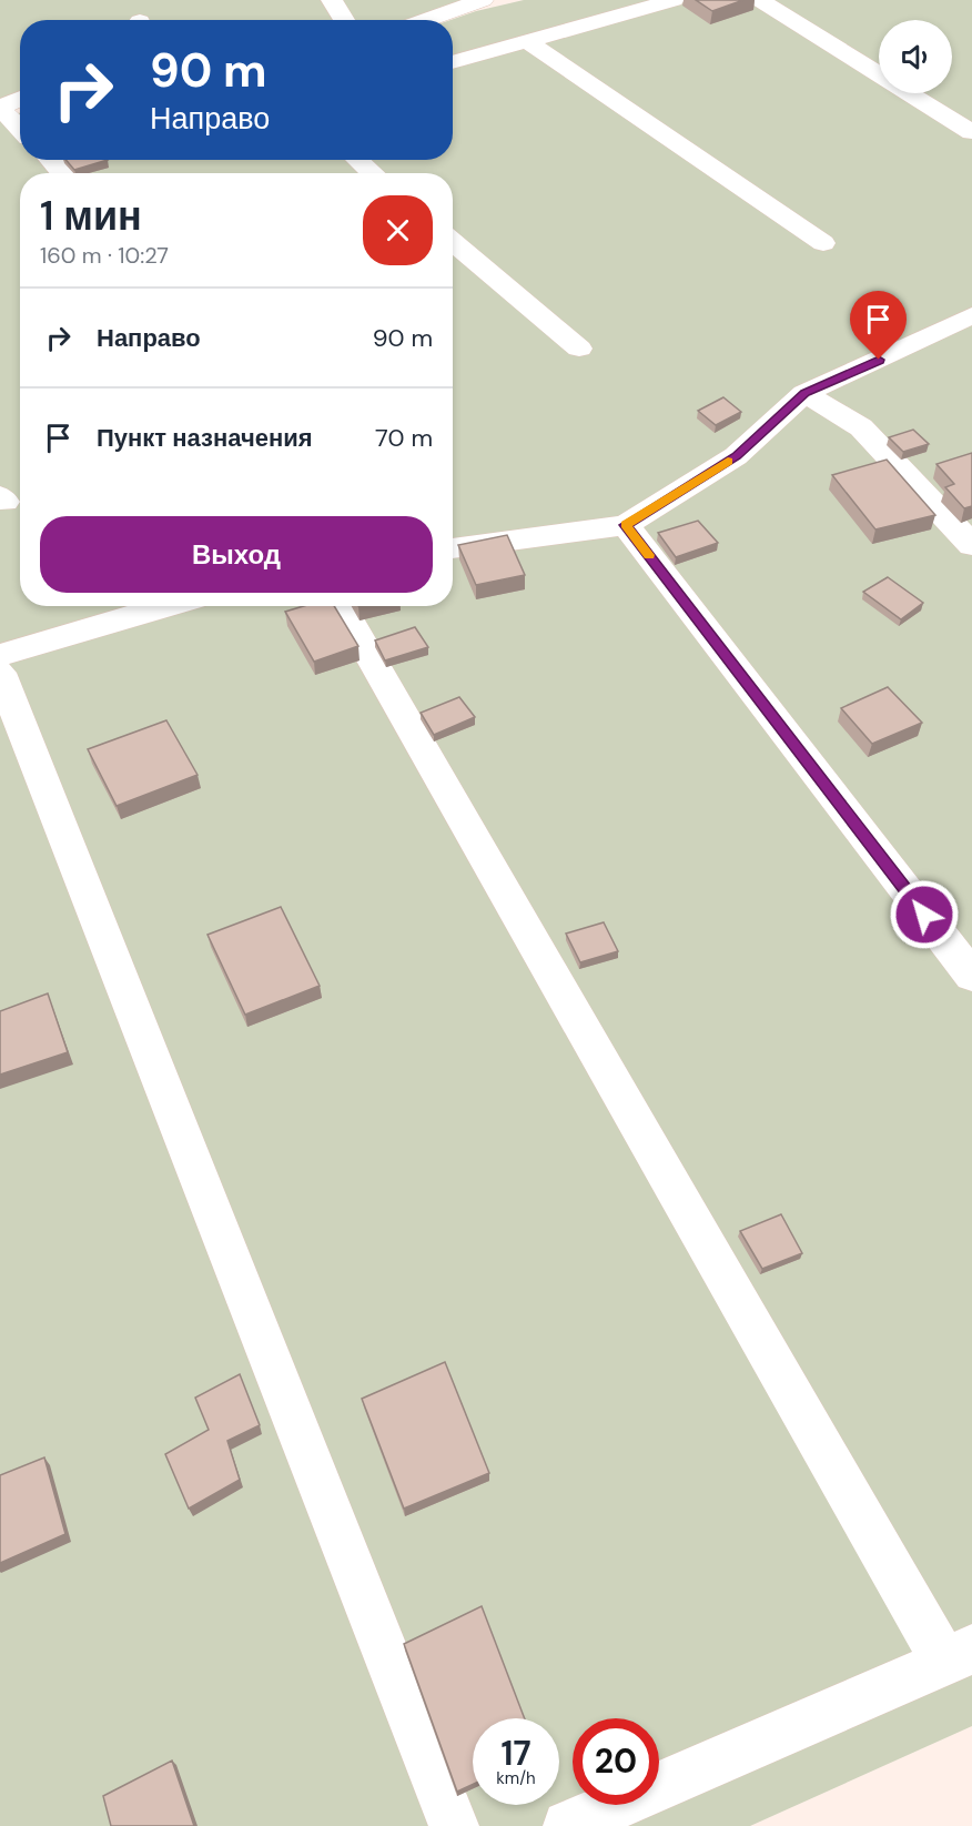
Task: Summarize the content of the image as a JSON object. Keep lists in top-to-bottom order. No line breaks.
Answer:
{"page":{"turn":["90 m","Направо"],"heading":["1 мин","160 m · 10:27"],"list":[{"name":"Направо","value":"90 m"},{"name":"Пункт назначения","value":"70 m"}],"buttons":"Выход","speed":"17 km/h","limit":"20"}}
